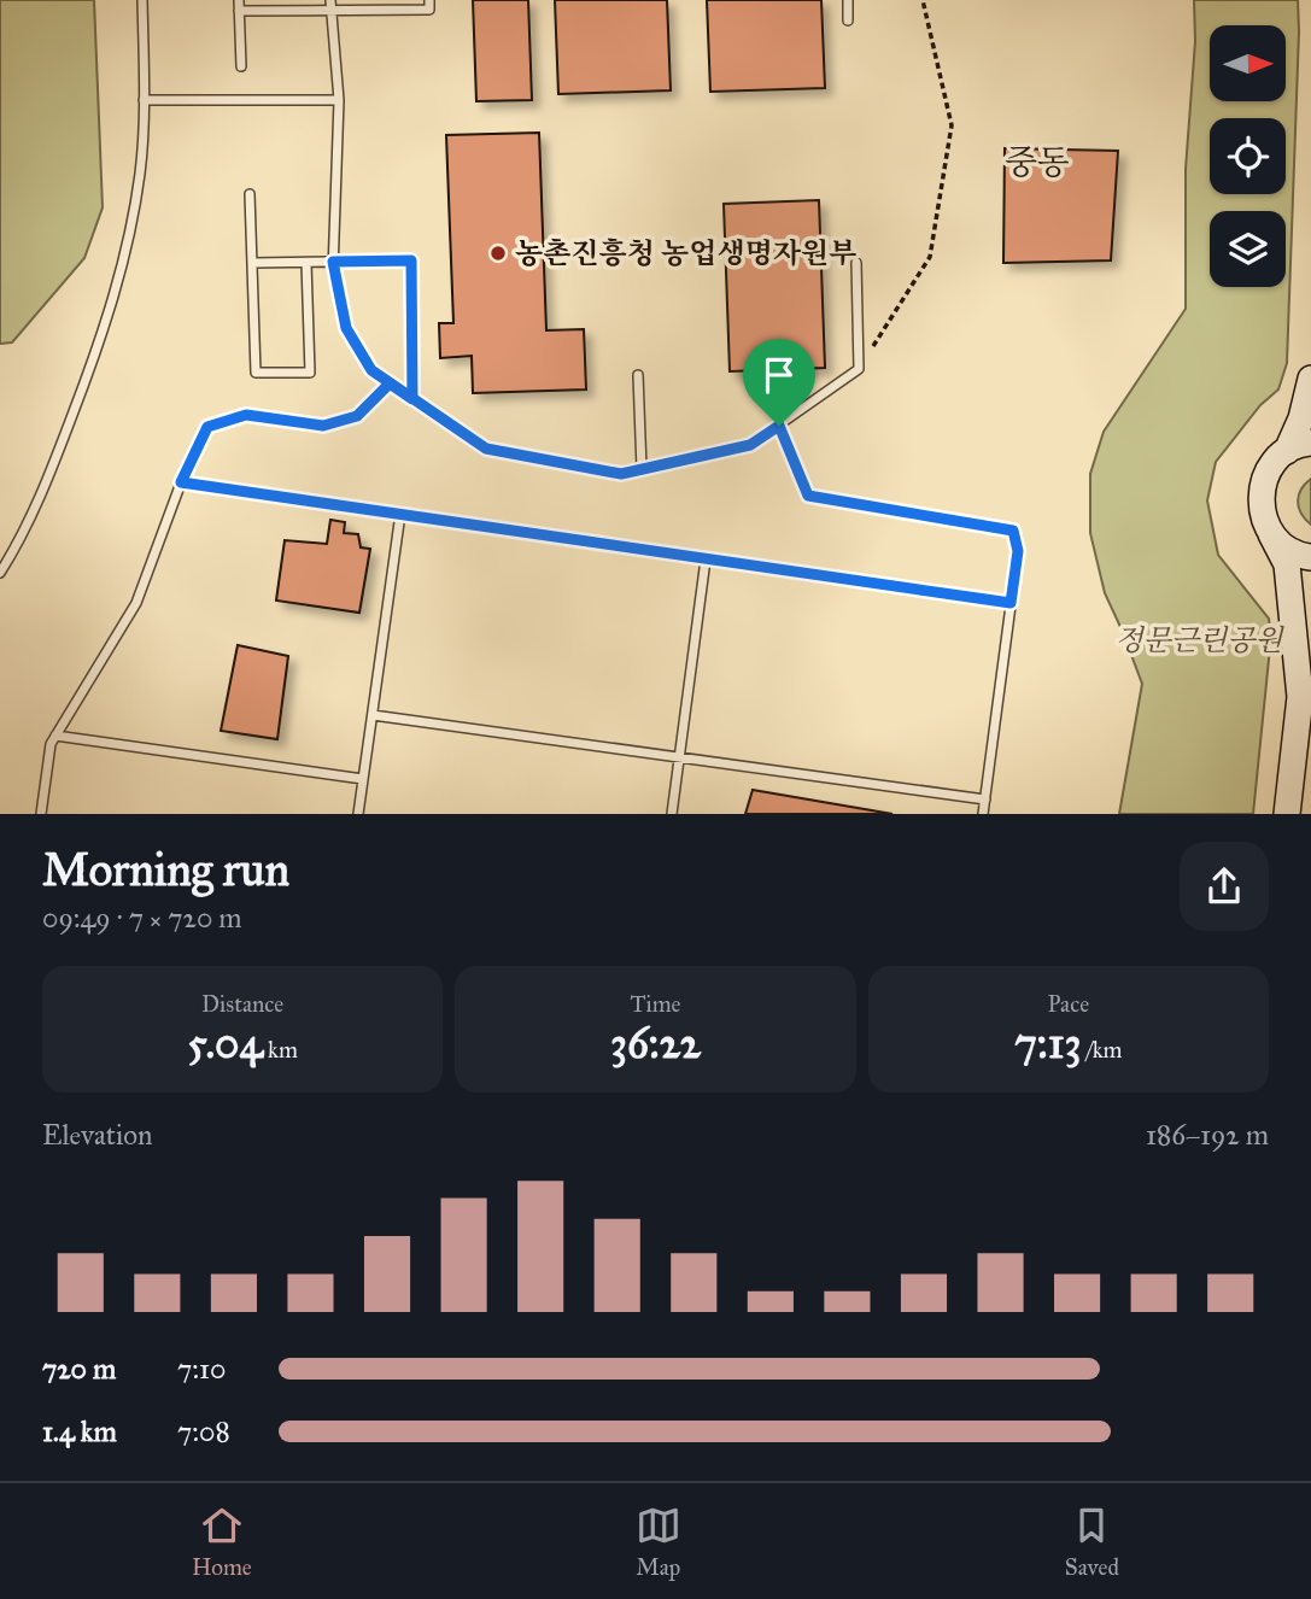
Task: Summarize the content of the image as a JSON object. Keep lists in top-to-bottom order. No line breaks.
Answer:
{"districts":["중동"],"parks":["정문근린공원"],"places":["농촌진흥청 농업생명자원부"],"north":"right","page":{"heading":["Morning run","09:49 · 7 × 720 m"],"stats":[["Distance","5.04 km"],["Time","36:22"],["Pace","7:13 /km"]],"chart":["Elevation","186–192 m"],"list":[{"name":"720 m","note":"7:10"},{"name":"1.4 km","note":"7:08"}],"tabs":["Home","Map","Saved"]}}
